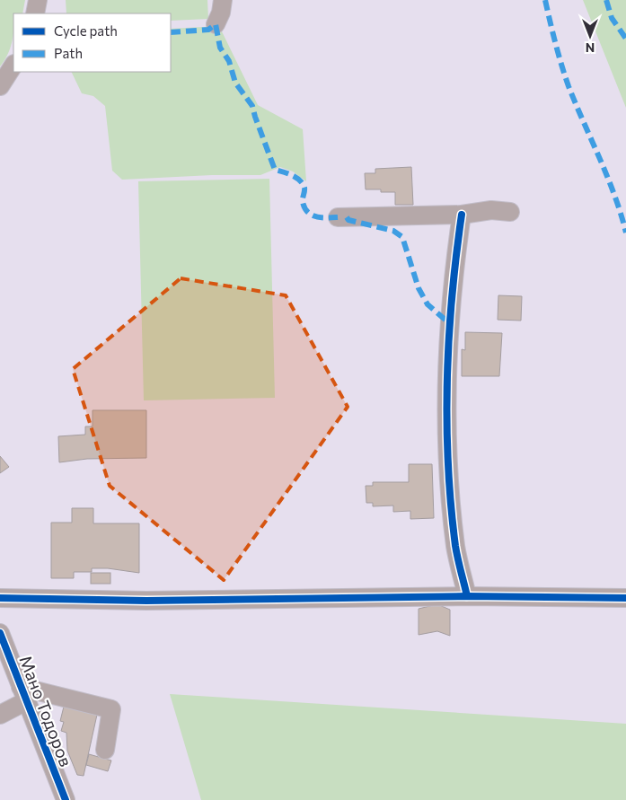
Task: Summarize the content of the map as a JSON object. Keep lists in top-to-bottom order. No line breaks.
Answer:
{"streets":{"street":["Мано Тодоров"]},"legend":["Cycle path","Path"],"north":"bottom"}
